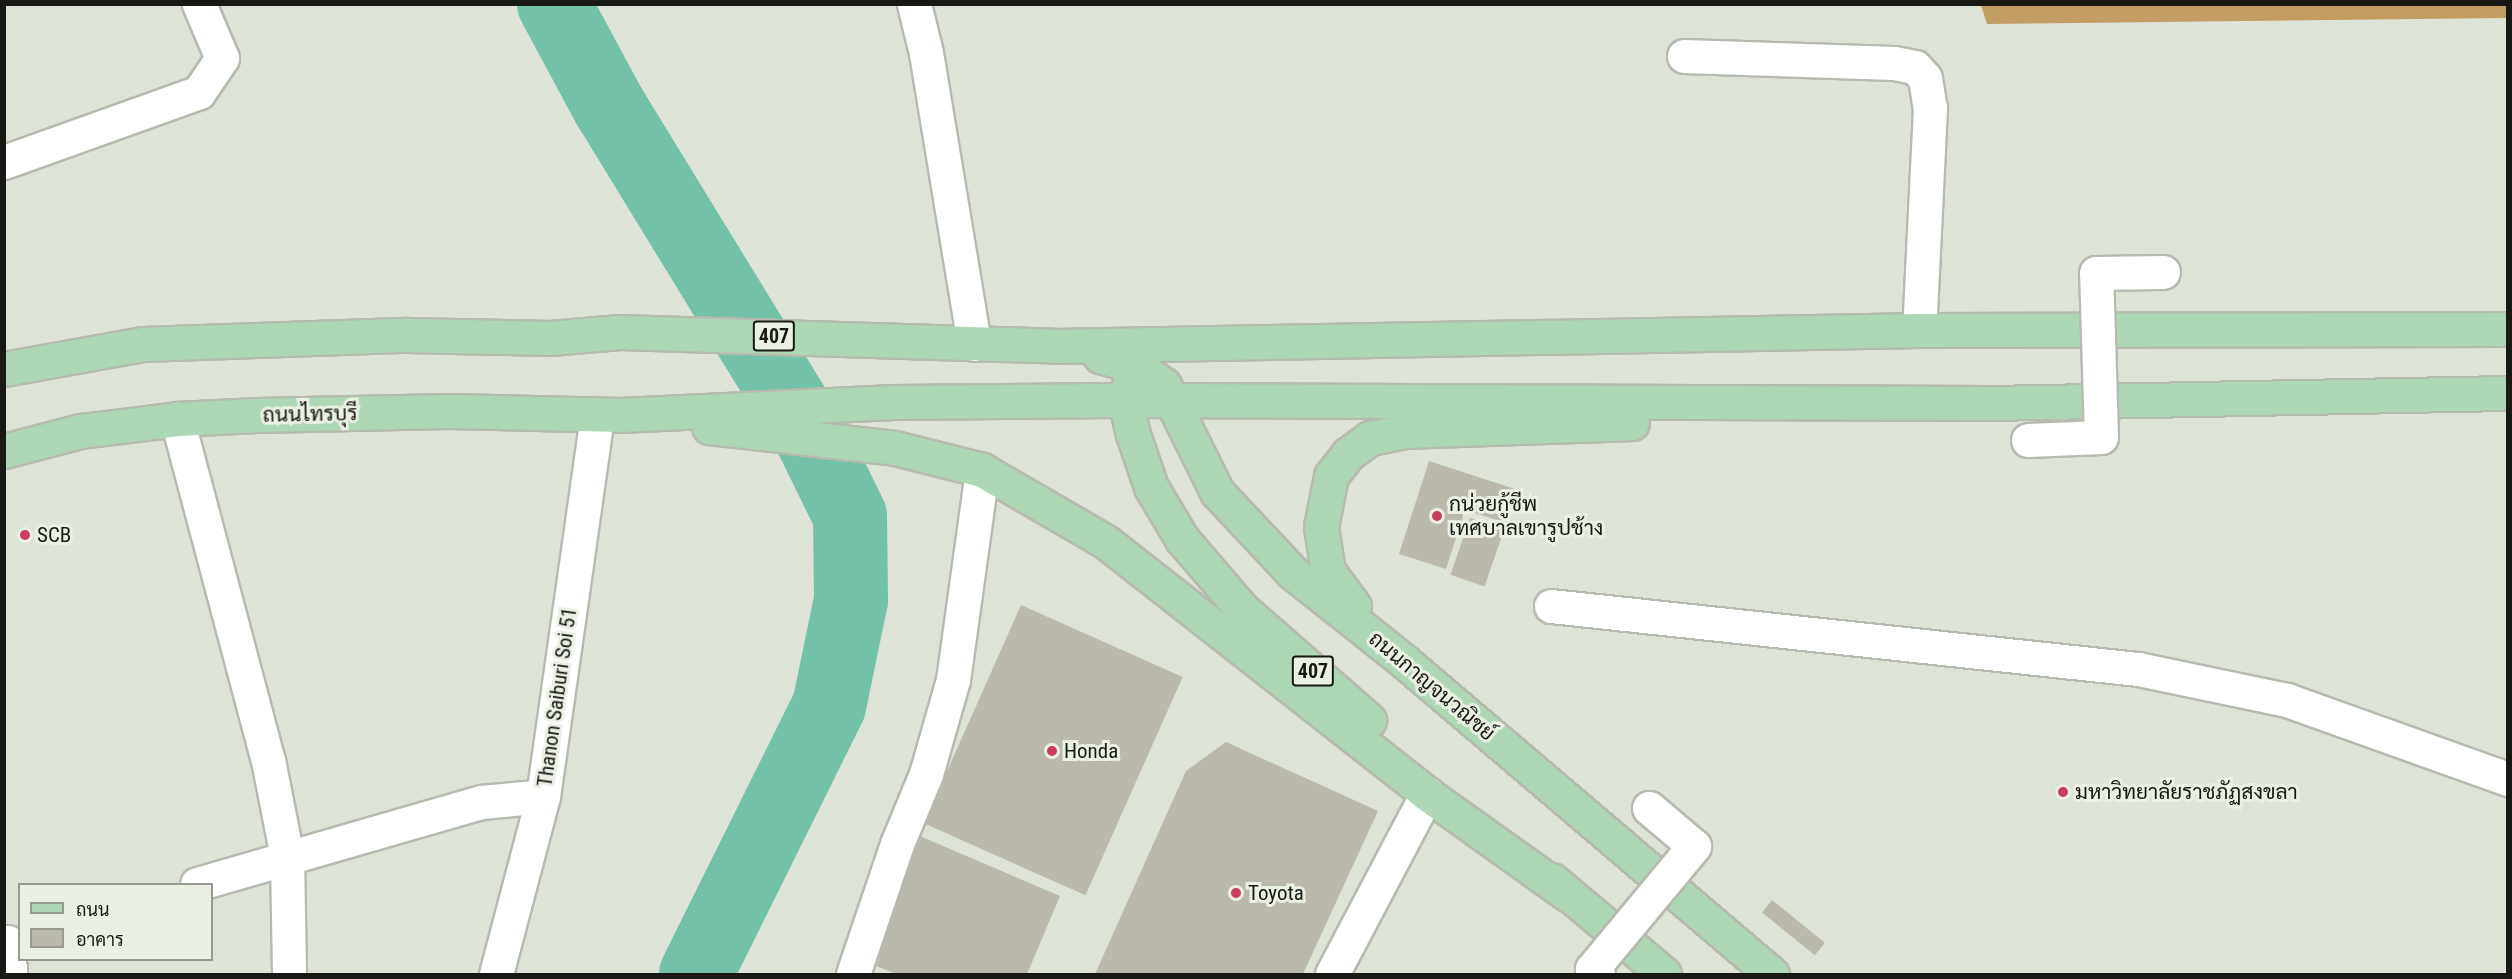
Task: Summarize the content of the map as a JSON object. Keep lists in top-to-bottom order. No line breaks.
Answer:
{"streets":{"main road":["407","ถนนไทรบุรี","ถนนกาญจนวณิชย์"],"street":["Thanon Saiburi Soi 51"]},"crossings":[["407","ถนนกาญจนวณิชย์"],["ถนนไทรบุรี","Thanon Saiburi Soi 51"]],"places":["กน่วยกู้ชีพ เทศบาลเขารูปช้าง","SCB","Honda","มหาวิทยาลัยราชภัฏสงขลา","Toyota"],"legend":["ถนน","อาคาร"]}
